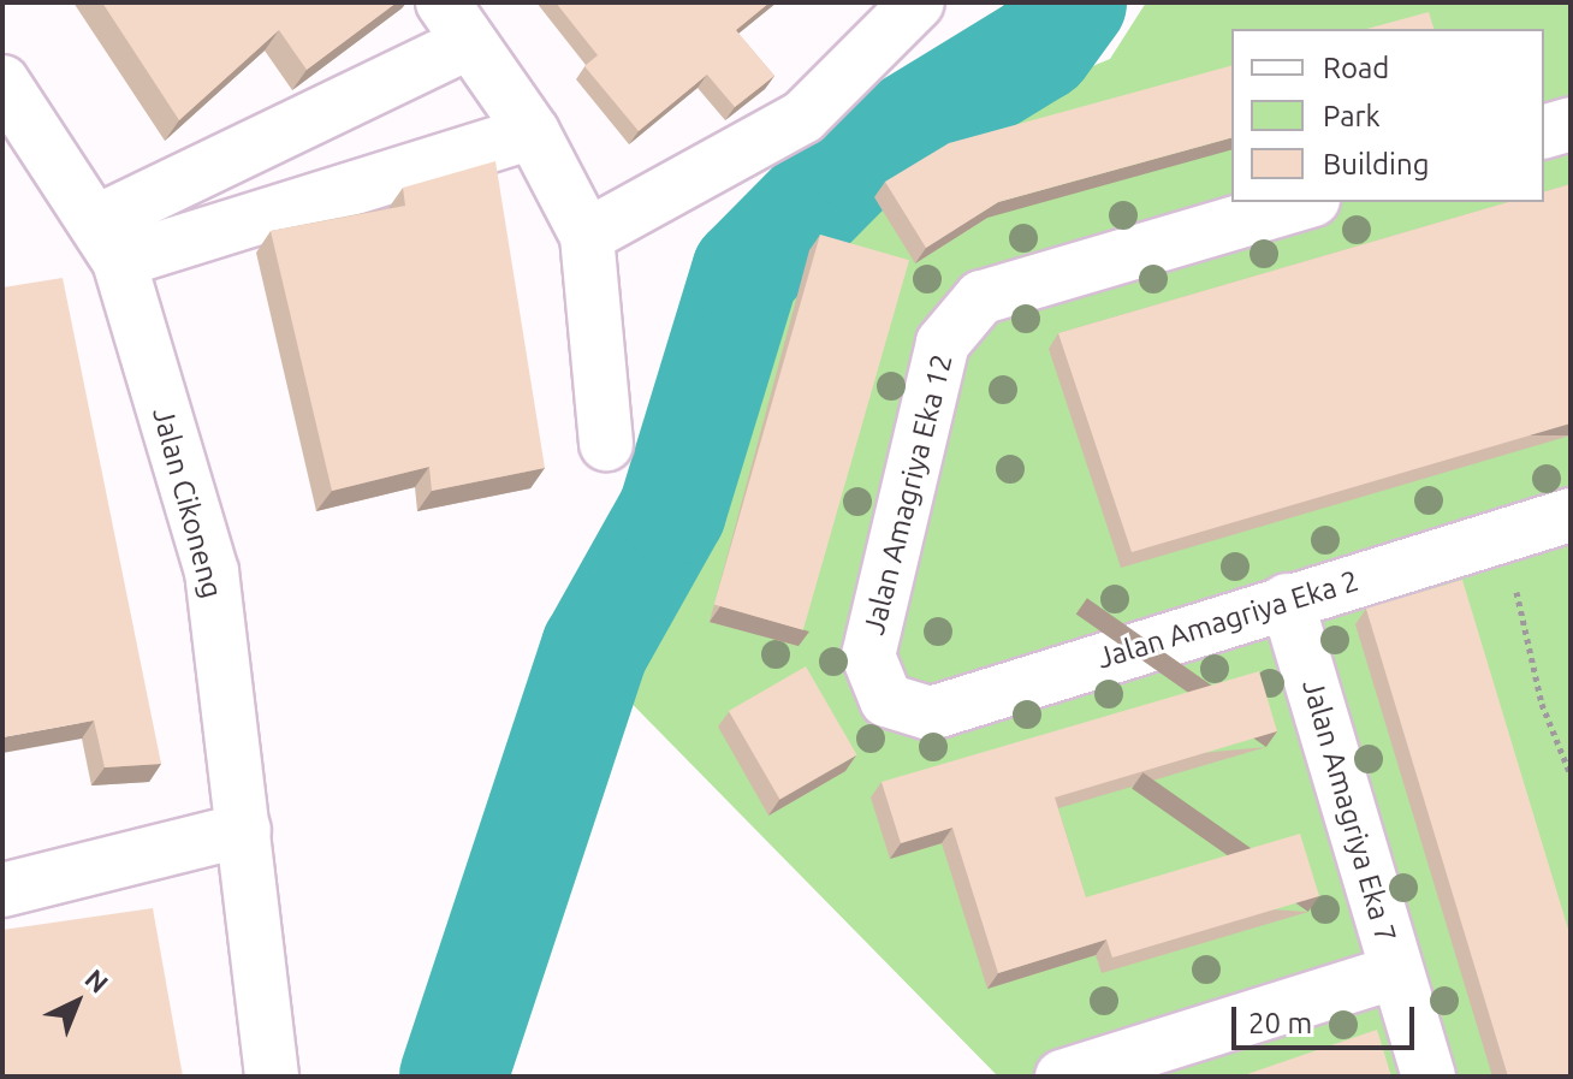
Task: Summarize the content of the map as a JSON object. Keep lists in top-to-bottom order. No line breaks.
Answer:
{"streets":{"street":["Jalan Amagriya Eka 12","Jalan Cikoneng","Jalan Amagriya Eka 2","Jalan Amagriya Eka 7"]},"crossings":[["Jalan Amagriya Eka 12","Jalan Amagriya Eka 2"],["Jalan Amagriya Eka 2","Jalan Amagriya Eka 7"]],"legend":["Road","Park","Building"],"scale_bar":"20 m","north":"top right"}
